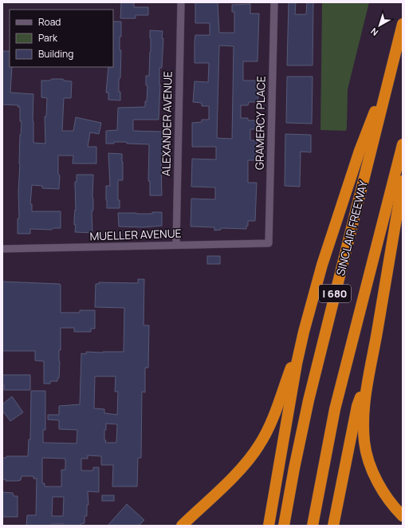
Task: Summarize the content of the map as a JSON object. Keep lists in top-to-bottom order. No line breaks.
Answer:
{"streets":{"highway":["SINCLAIR FREEWAY","I 680"],"street":["GRAMERCY PLACE","ALEXANDER AVENUE","MUELLER AVENUE"]},"crossings":[["GRAMERCY PLACE","MUELLER AVENUE"],["ALEXANDER AVENUE","MUELLER AVENUE"]],"legend":["Road","Park","Building"],"north":"bottom left"}
